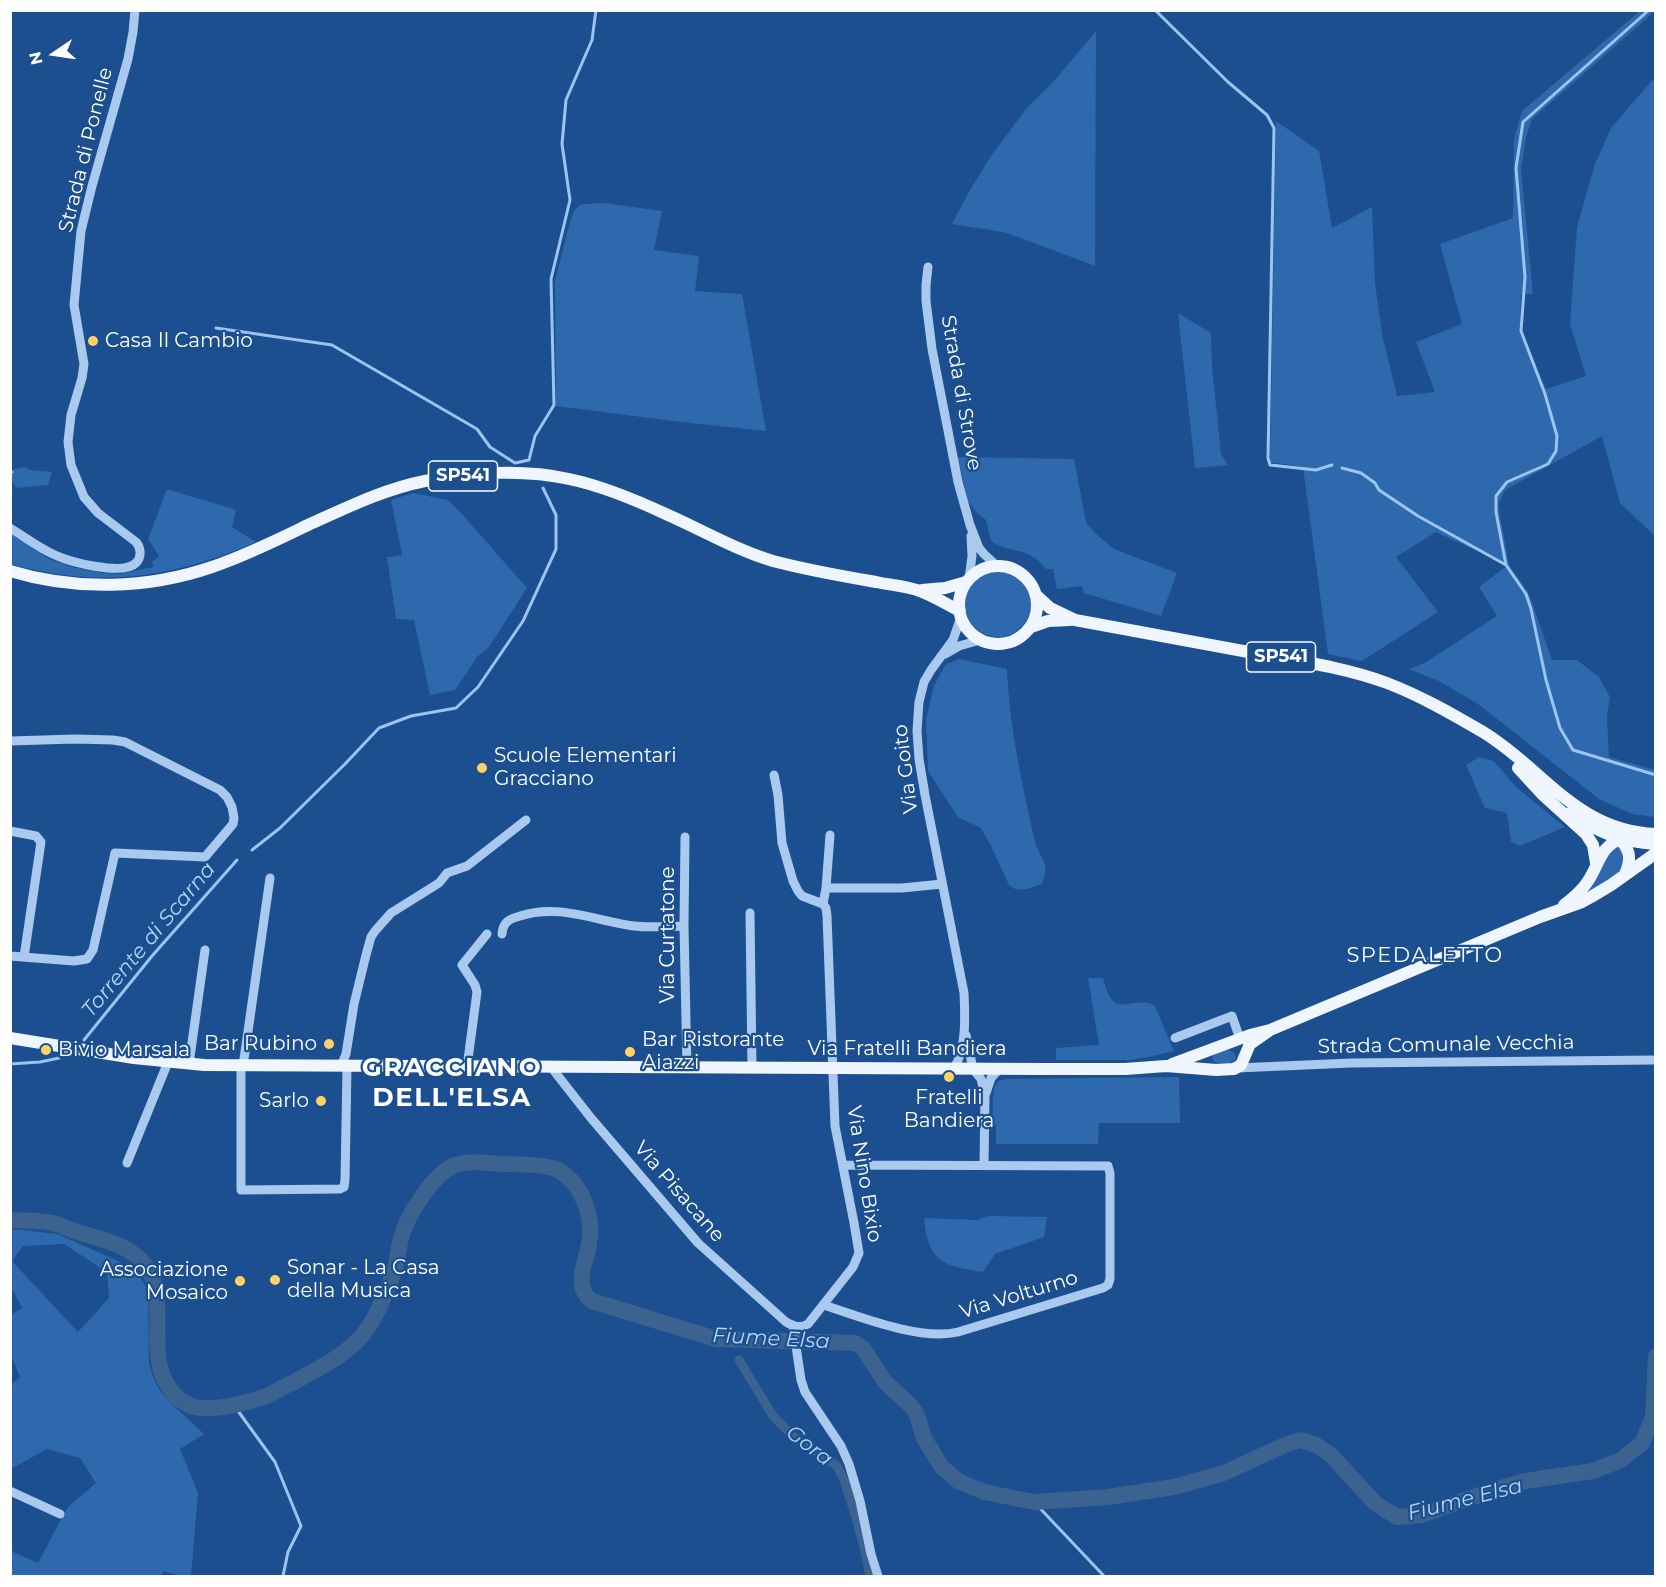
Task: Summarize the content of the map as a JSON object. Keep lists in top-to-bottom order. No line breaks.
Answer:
{"streets":{"main road":["SP541","Via Fratelli Bandiera"],"street":["Strada di Ponelle","Strada di Strove","Via Goito","Via Curtatone","Strada Comunale Vecchia","Via Nino Bixio","Via Pisacane","Via Volturno"]},"crossings":[["Strada di Strove","SP541"],["Strada di Strove","Via Goito"],["SP541","Via Goito"],["SP541","Via Fratelli Bandiera"],["Via Goito","Via Fratelli Bandiera"],["Via Curtatone","Via Fratelli Bandiera"],["Strada Comunale Vecchia","Via Fratelli Bandiera"],["Via Fratelli Bandiera","Via Nino Bixio"],["Via Fratelli Bandiera","Via Pisacane"],["Via Nino Bixio","Via Pisacane"],["Via Nino Bixio","Via Volturno"]],"districts":["SPEDALETTO","GRACCIANO DELL'ELSA"],"water":["Torrente di Scarna","Fiume Elsa","Gora"],"places":["Casa Il Cambio","Scuole Elementari Gracciano","Bar Rubino","Bivio Marsala","Bar Ristorante Aiazzi","Fratelli Bandiera","Sarlo","Sonar - La Casa della Musica","Associazione Mosaico"],"north":"left"}
